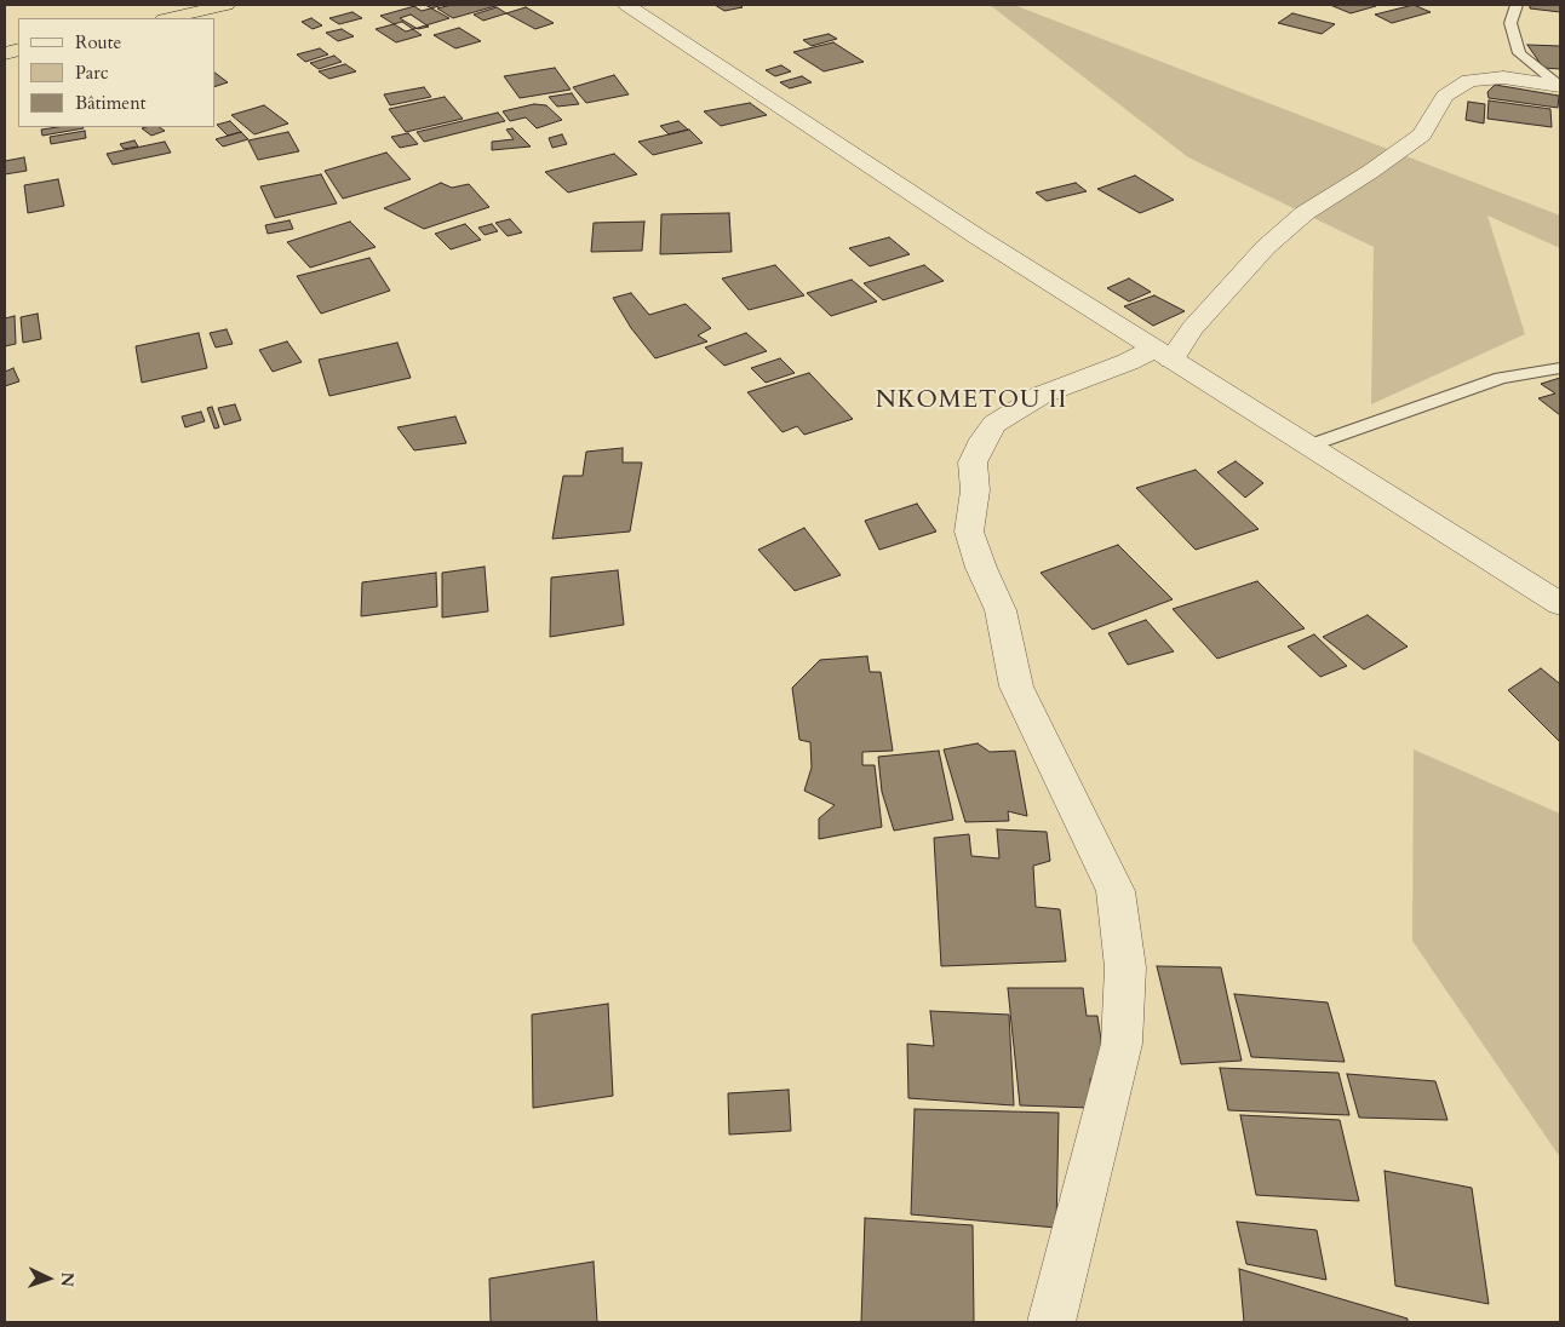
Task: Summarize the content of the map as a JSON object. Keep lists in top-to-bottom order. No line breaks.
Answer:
{"districts":["NKOMETOU II"],"legend":["Route","Parc","Bâtiment"],"north":"right"}
